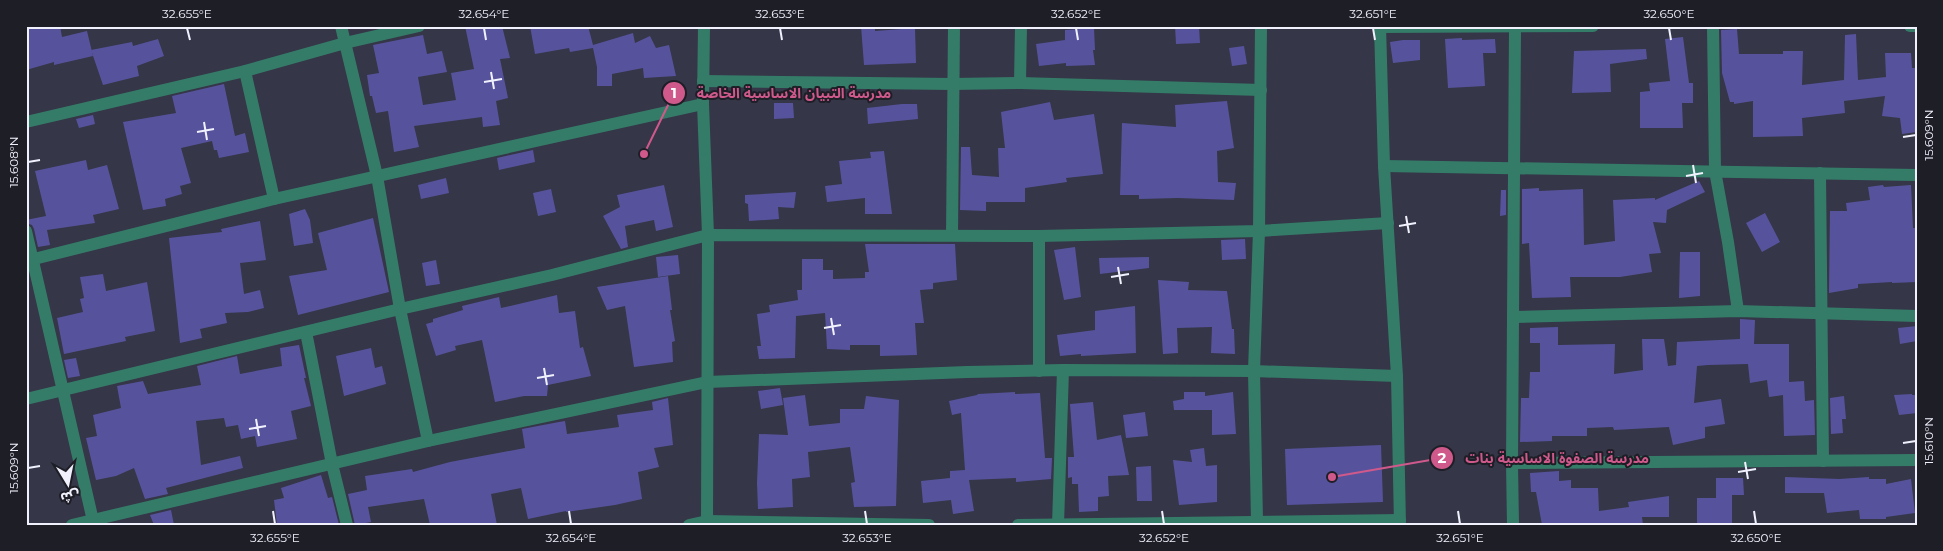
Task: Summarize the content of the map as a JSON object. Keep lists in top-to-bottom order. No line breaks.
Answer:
{"places":["مدرسة التبيان الاساسية الخاصة","مدرسة الصفوة الاساسية بنات"],"north":"bottom","coordinates":["32.655°E","32.654°E","32.653°E","32.652°E","32.651°E","32.650°E","15.609°N","15.608°N","15.610°N"]}
